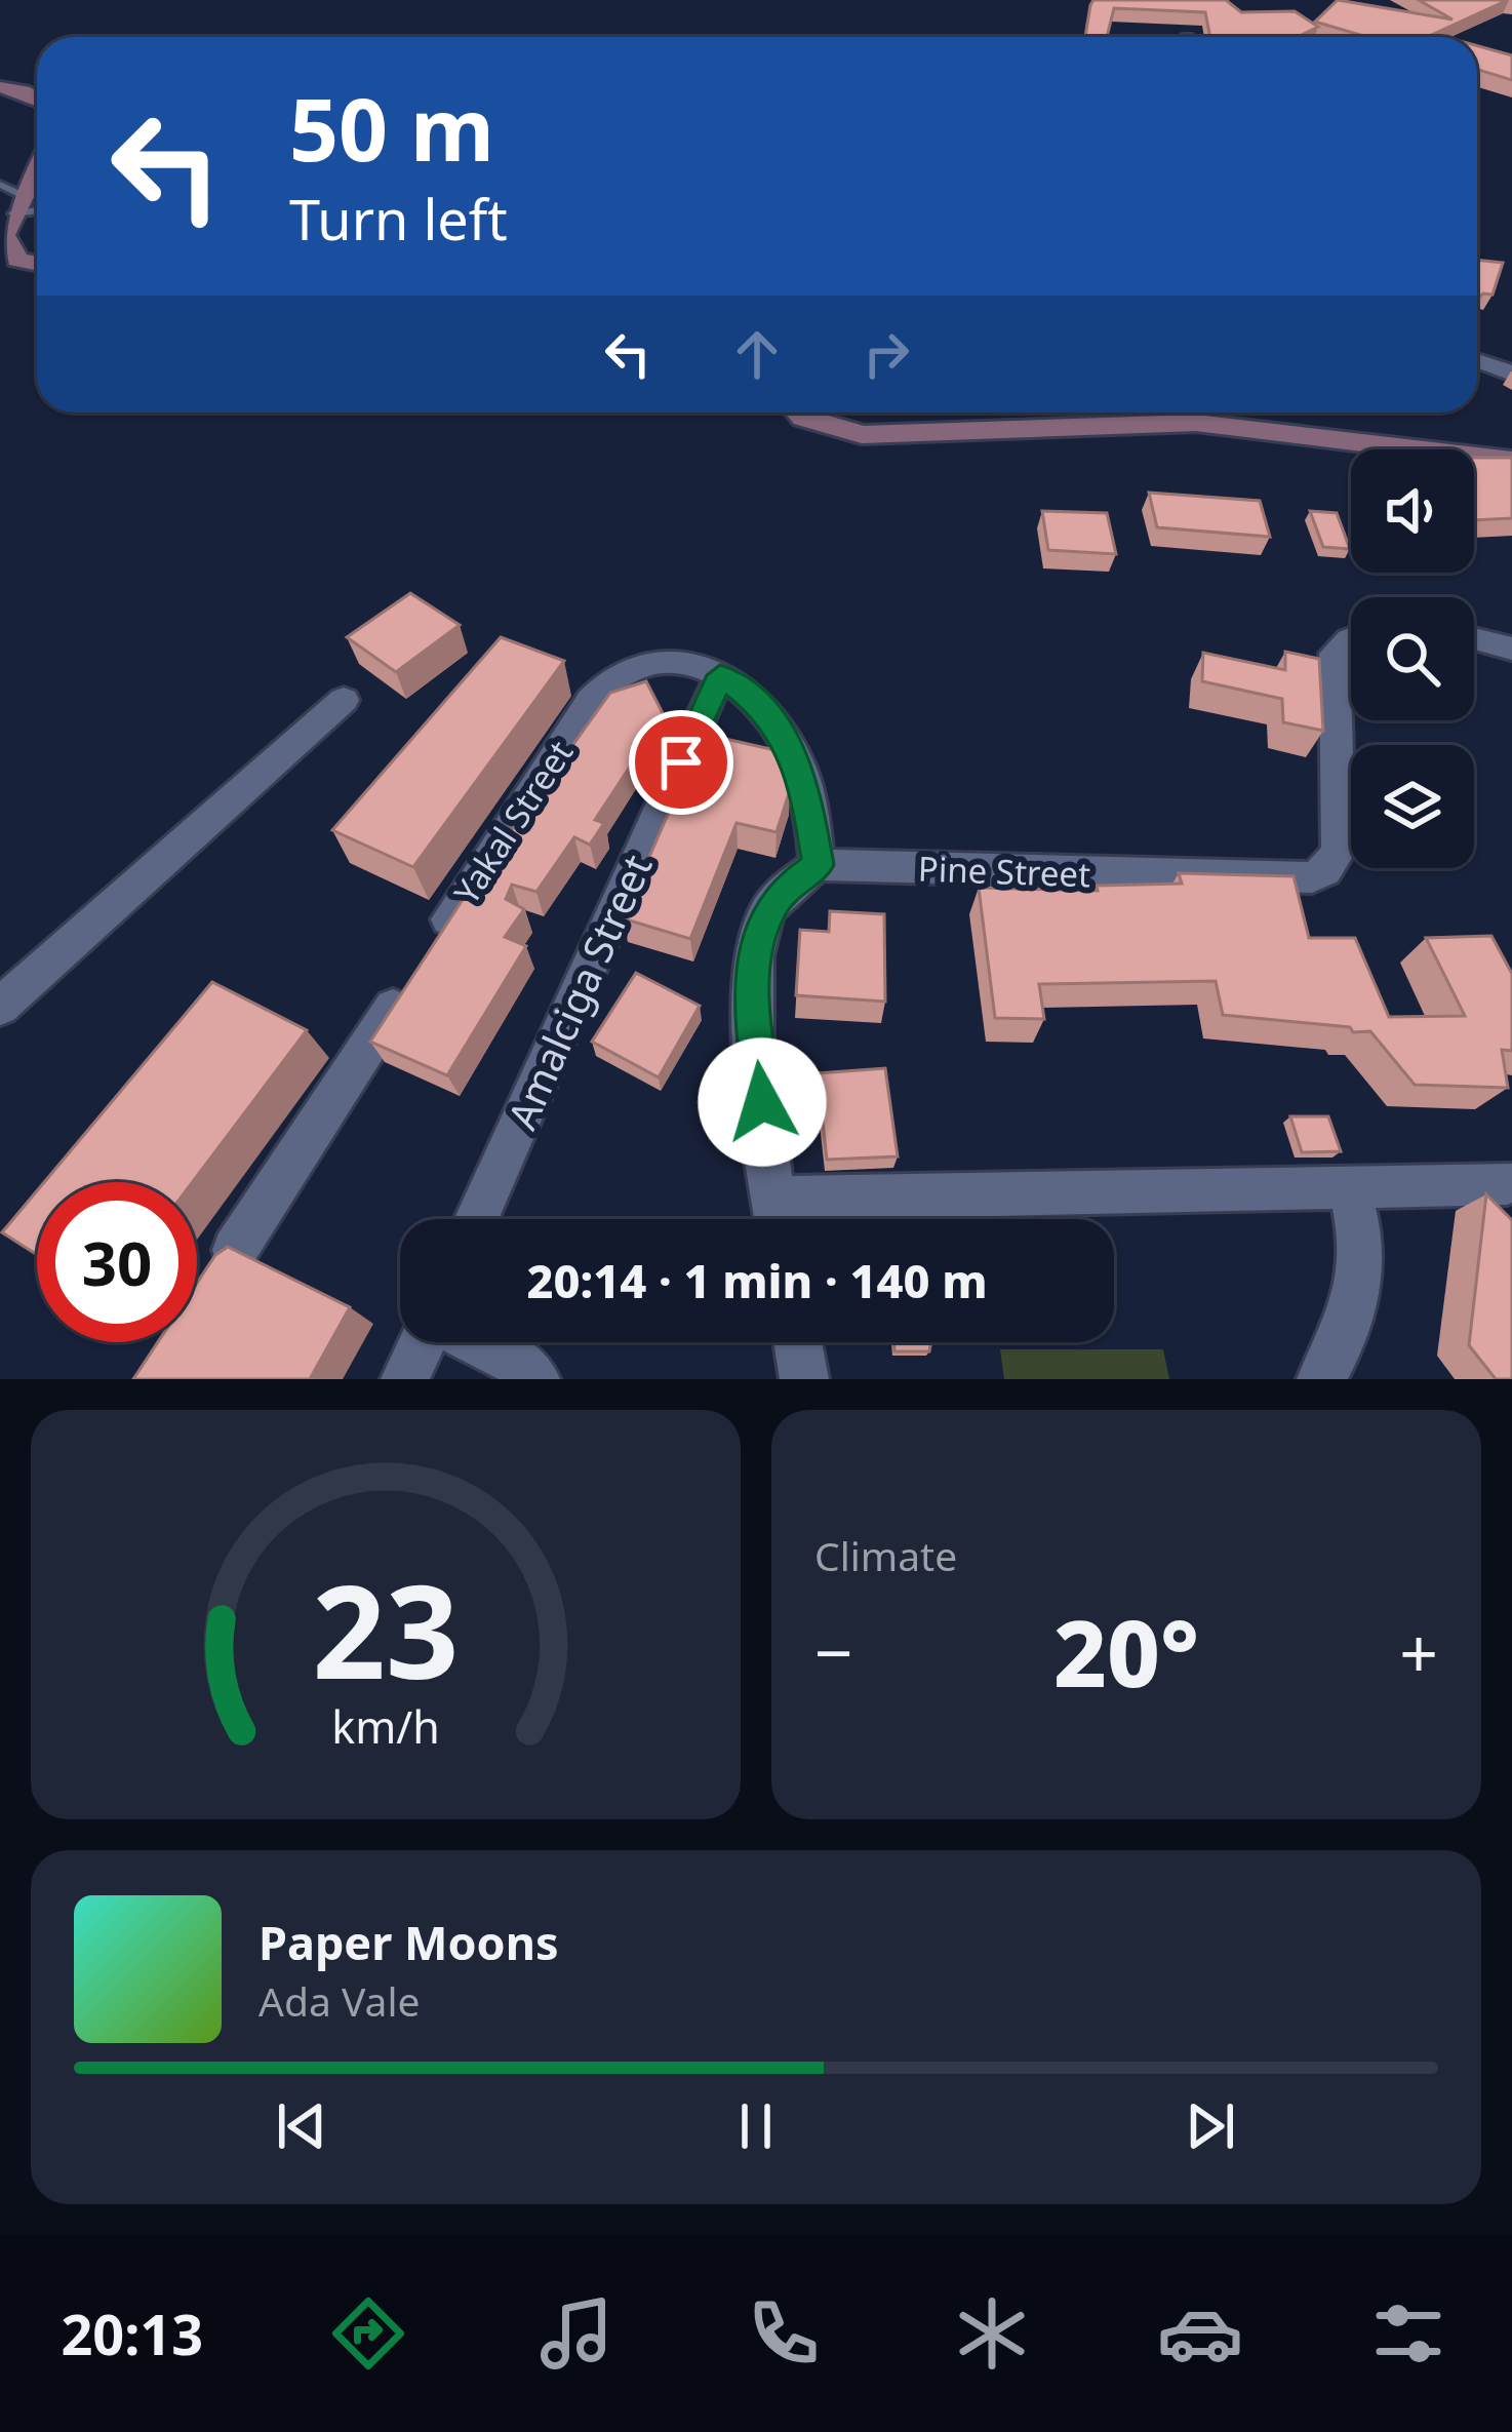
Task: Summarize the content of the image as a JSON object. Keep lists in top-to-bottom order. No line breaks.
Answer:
{"streets":{"street":["Yakal Street","Pine Street","Amalciga Street"]},"crossings":[["Yakal Street","Amalciga Street"]],"page":{"turn":["50 m","Turn left"],"limit":"30","trip":"20:14 · 1 min · 140 m","tile":"Climate","heat":["−","20°","+"],"song":["Paper Moons","Ada Vale"],"tabs":"20:13","gauge":["23","km/h"]}}
